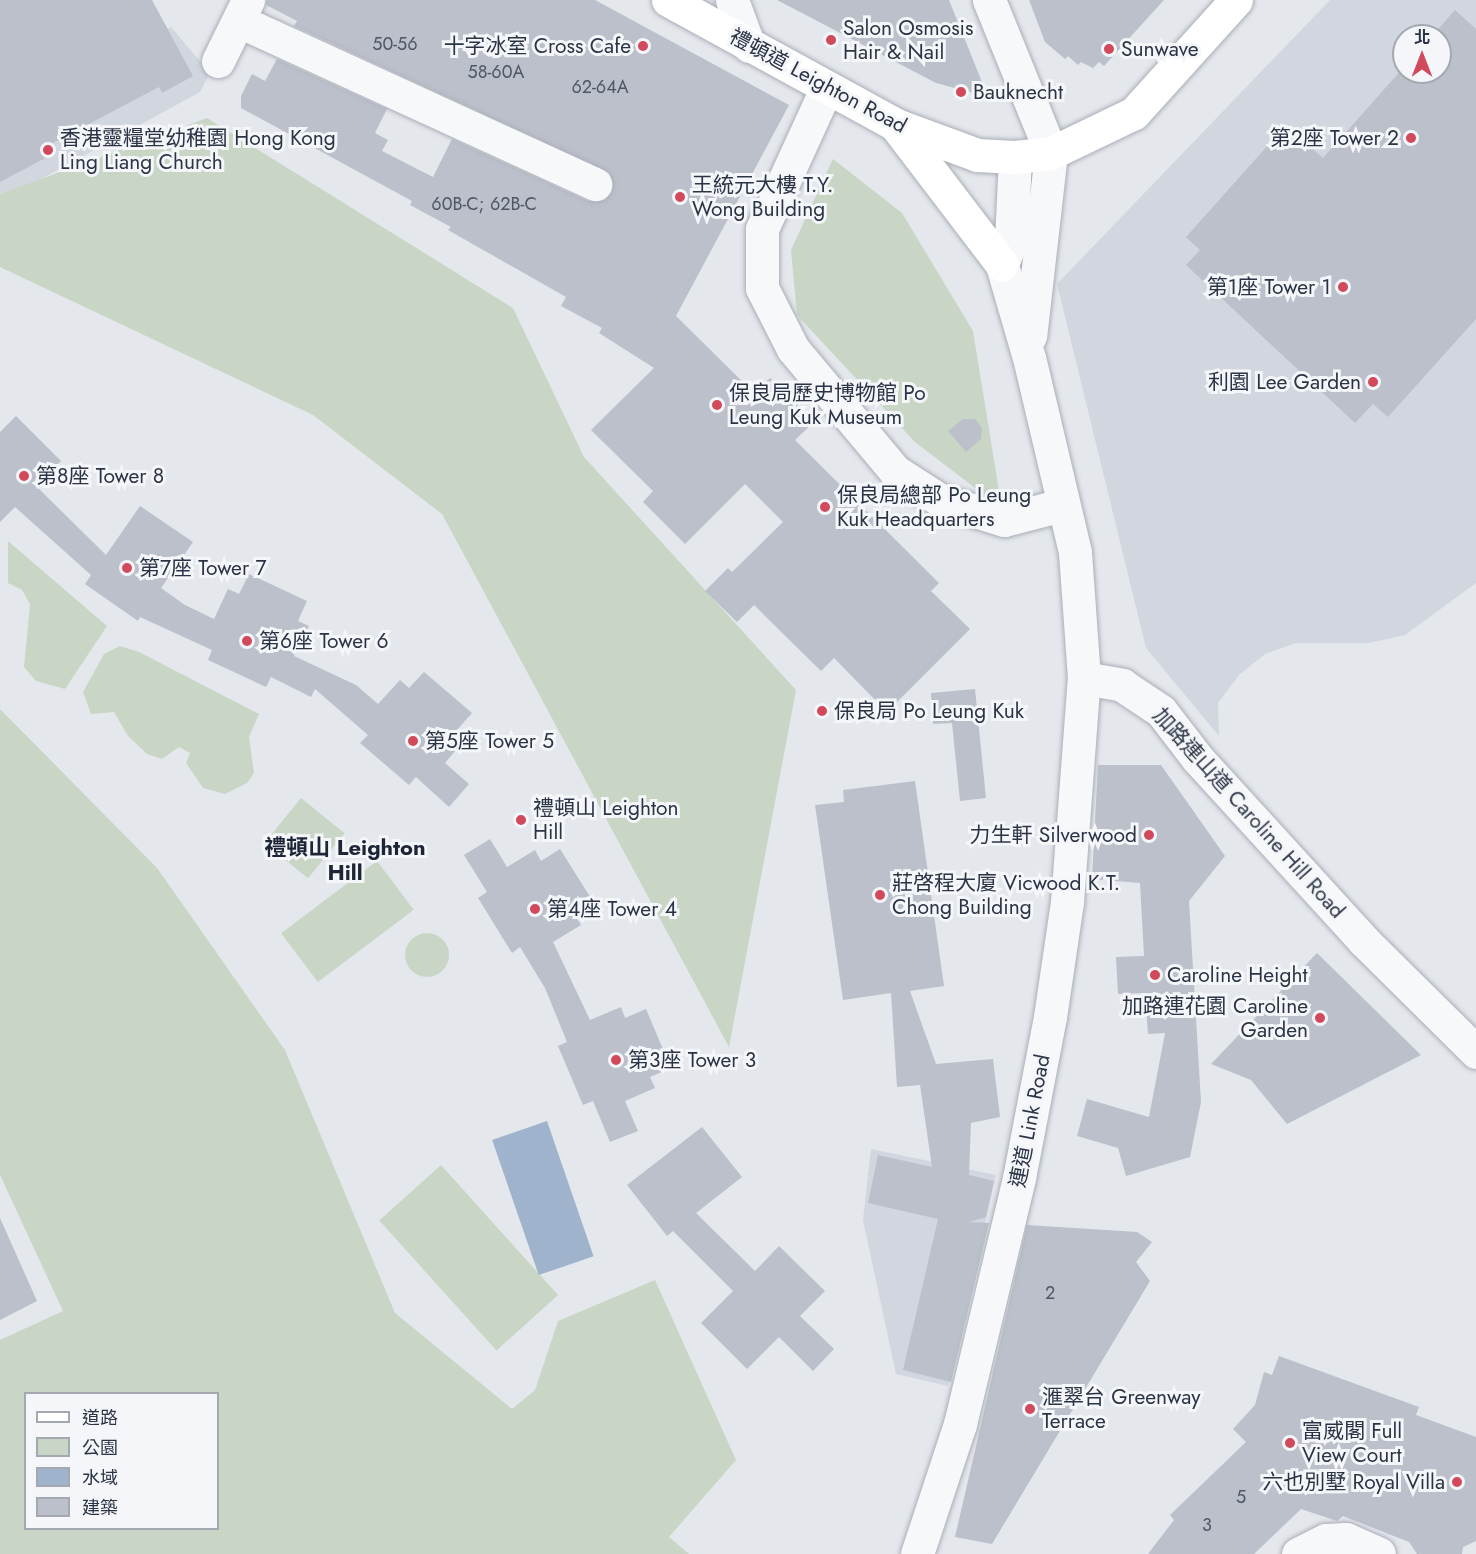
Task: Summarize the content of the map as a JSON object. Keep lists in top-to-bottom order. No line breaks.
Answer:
{"streets":{"main road":["禮頓道 Leighton Road"],"street":["加路連山道 Caroline Hill Road","連道 Link Road"]},"crossings":[["加路連山道 Caroline Hill Road","連道 Link Road"]],"districts":["禮頓山 Leighton Hill"],"places":["Salon Osmosis Hair & Nail","十字冰室 Cross Cafe","Sunwave","Bauknecht","第2座 Tower 2","香港靈糧堂幼稚園 Hong Kong Ling Liang Church","王統元大樓 T.Y. Wong Building","第1座 Tower 1","利園 Lee Garden","保良局歷史博物館 Po Leung Kuk Museum","第8座 Tower 8","保良局總部 Po Leung Kuk Headquarters","第7座 Tower 7","第6座 Tower 6","保良局 Po Leung Kuk","第5座 Tower 5","禮頓山 Leighton Hill","力生軒 Silverwood","莊啓程大廈 Vicwood K.T. Chong Building","第4座 Tower 4","Caroline Height","加路連花園 Caroline Garden","第3座 Tower 3","滙翠台 Greenway Terrace","富威閣 Full View Court","六也別墅 Royal Villa"],"house_numbers":["50-56","58-60A","62-64A","60B-C; 62B-C","2","5","3"],"legend":["道路","公園","水域","建築"],"north":"top"}
